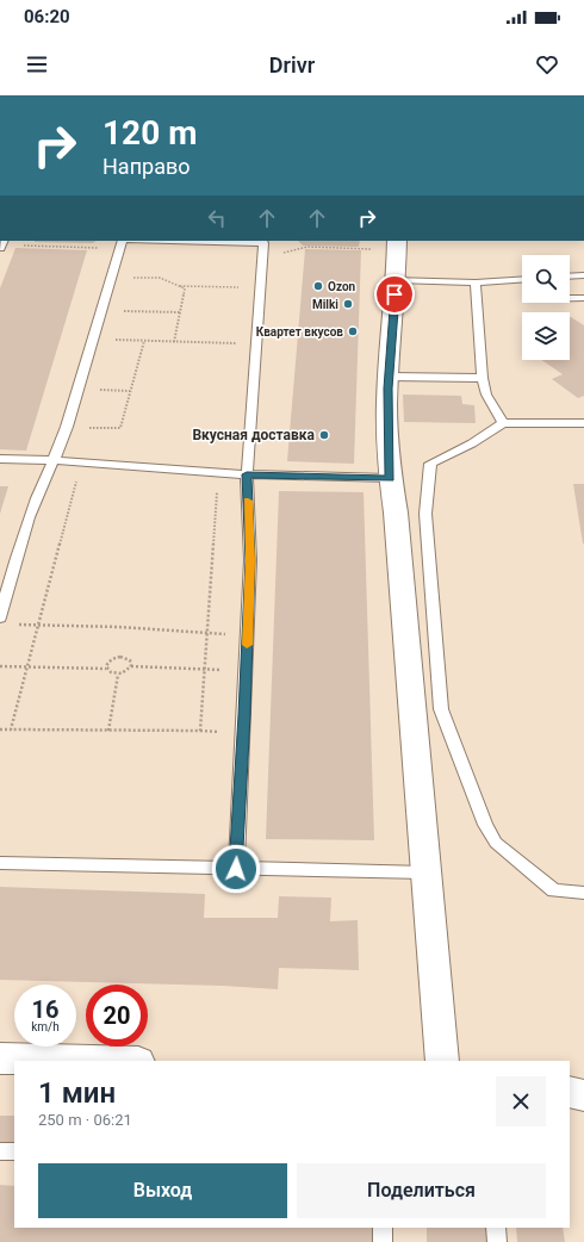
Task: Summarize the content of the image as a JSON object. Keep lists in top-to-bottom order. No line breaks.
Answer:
{"places":["Ozon","Milki","Квартет вкусов","Вкусная доставка"],"page":{"status":"06:20","header":"Drivr","turn":["120 m","Направо"],"speed":"16 km/h","limit":"20","heading":["1 мин","250 m · 06:21"],"buttons":["Выход","Поделиться"]}}
